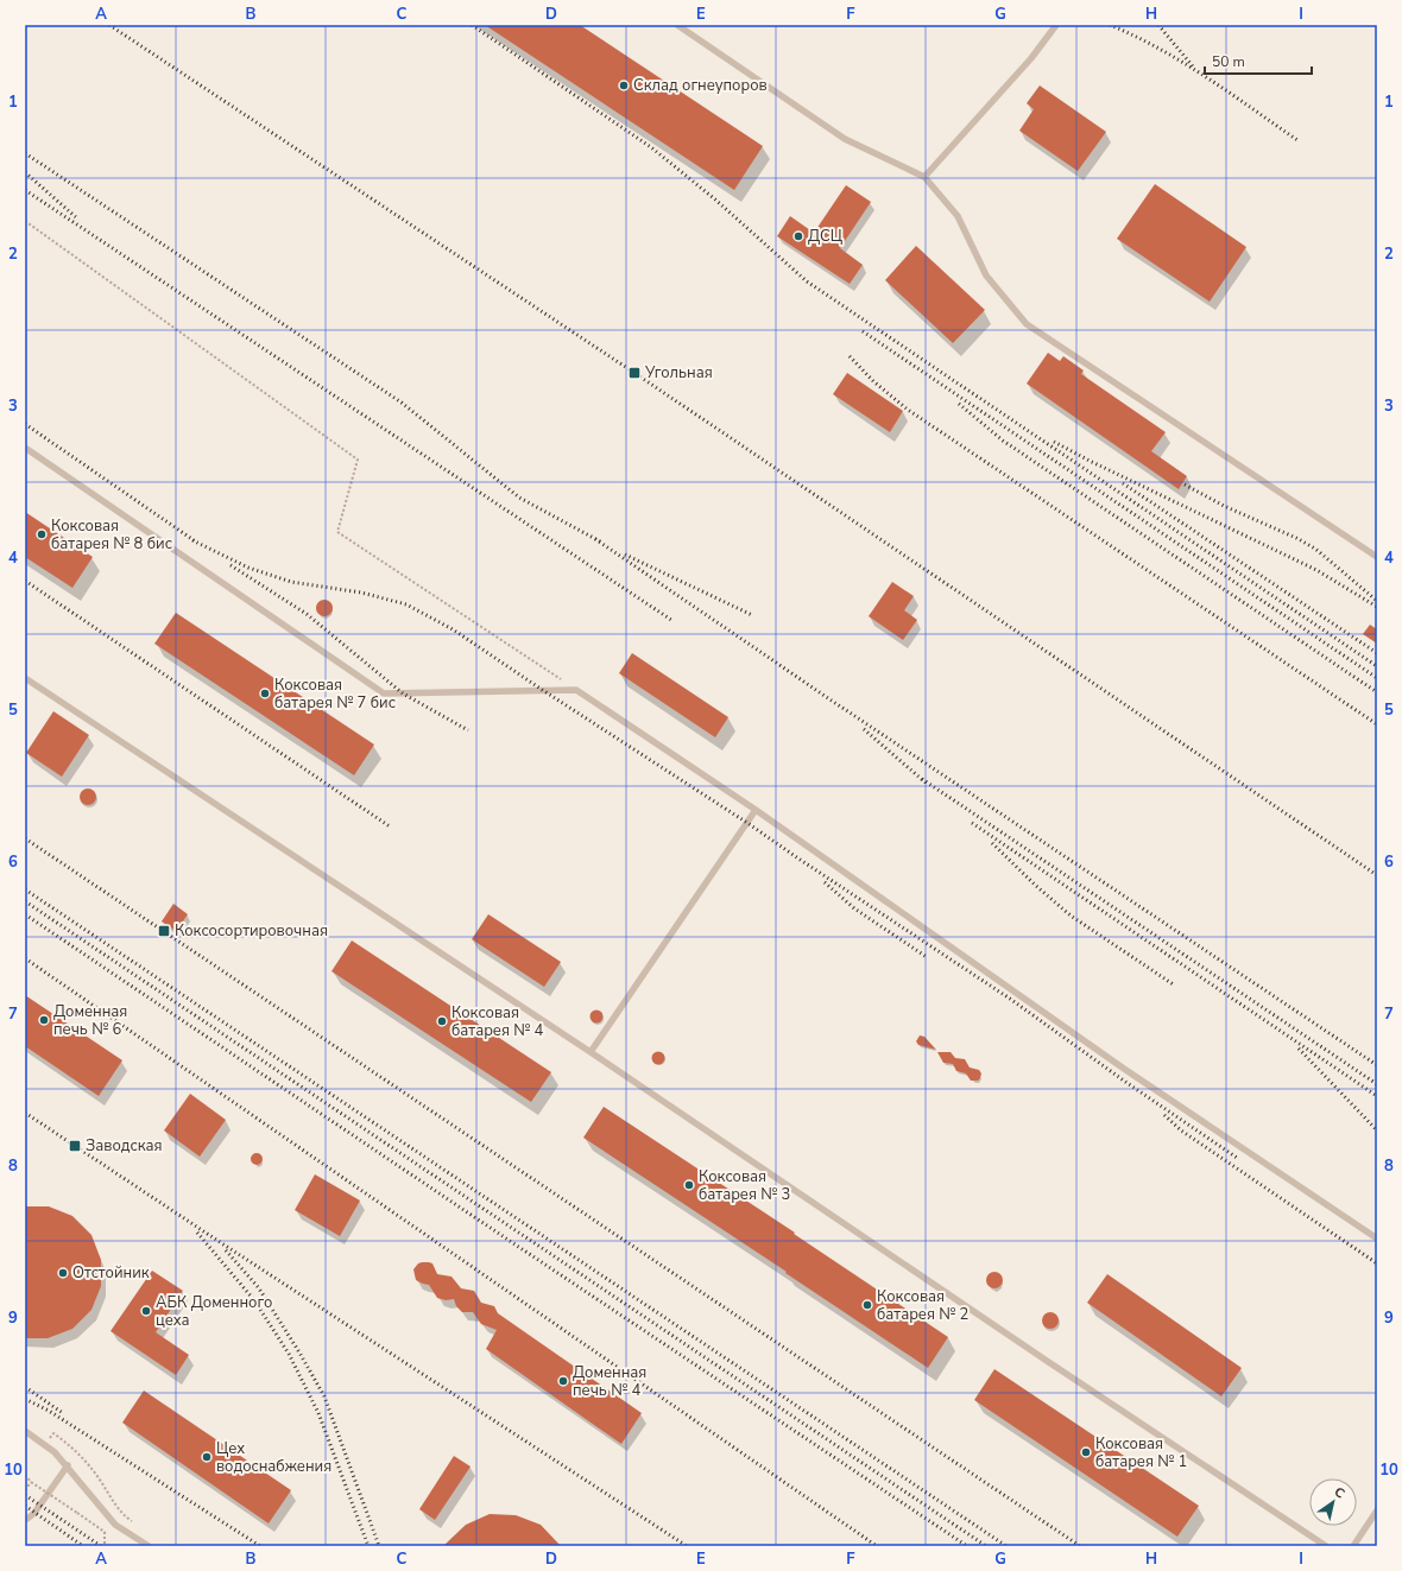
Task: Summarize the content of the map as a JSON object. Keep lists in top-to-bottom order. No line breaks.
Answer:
{"places":{"other":["Склад огнеупоров","ДСЦ","Коксовая батарея № 8 бис","Коксовая батарея № 7 бис","Доменная печь № 6","Коксовая батарея № 4","Коксовая батарея № 3","Отстойник","Коксовая батарея № 2","АБК Доменного цеха","Доменная печь № 4","Коксовая батарея № 1","Цех водоснабжения"],"transit":["Угольная","Коксосортировочная","Заводская"]},"scale_bar":"50 m","north":"top right","grid":{"columns":["A","B","C","D","E","F","G","H","I"],"rows":["1","2","3","4","5","6","7","8","9","10"]}}
